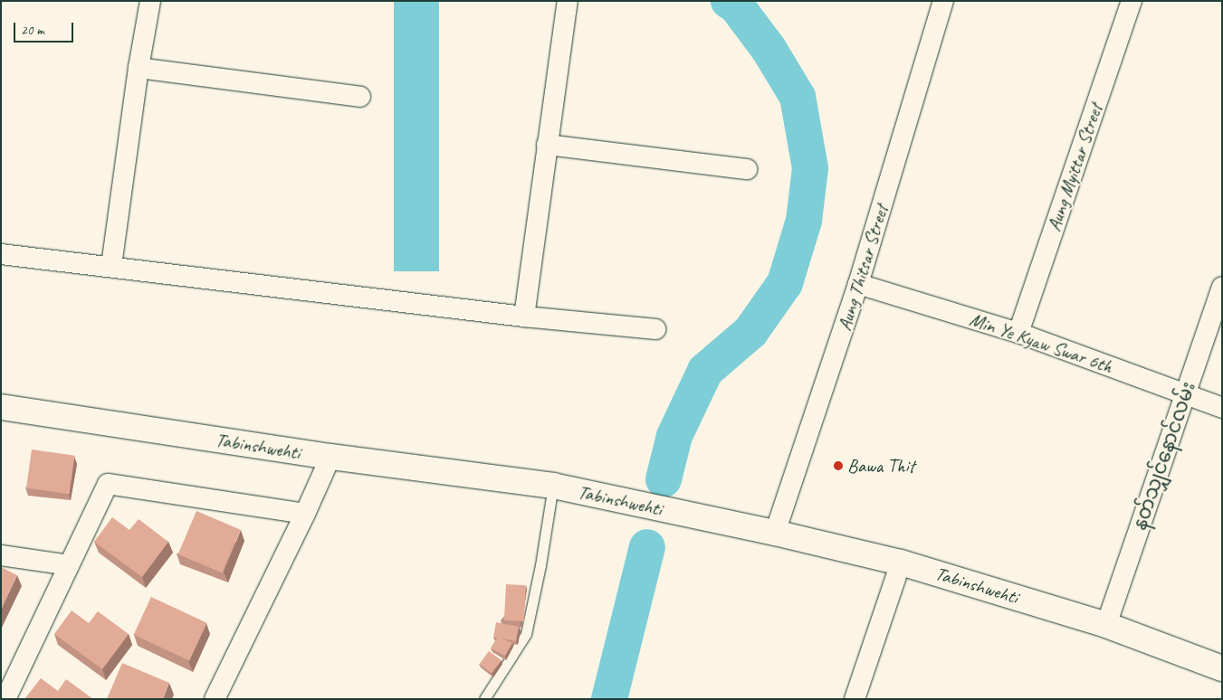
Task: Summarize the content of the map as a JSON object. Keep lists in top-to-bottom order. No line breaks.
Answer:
{"streets":{"main road":["Tabinshwehti"],"street":["Aung Myittar Street","Aung Thitsar Street","Min Ye Kyaw Swar 6th","နတ်သျှင်နောင်လမ်း"]},"crossings":[["Aung Myittar Street","Min Ye Kyaw Swar 6th"],["Aung Thitsar Street","Min Ye Kyaw Swar 6th"],["Aung Thitsar Street","Tabinshwehti"],["Min Ye Kyaw Swar 6th","နတ်သျှင်နောင်လမ်း"],["Tabinshwehti","နတ်သျှင်နောင်လမ်း"]],"places":["Bawa Thit"],"scale_bar":"20 m"}
